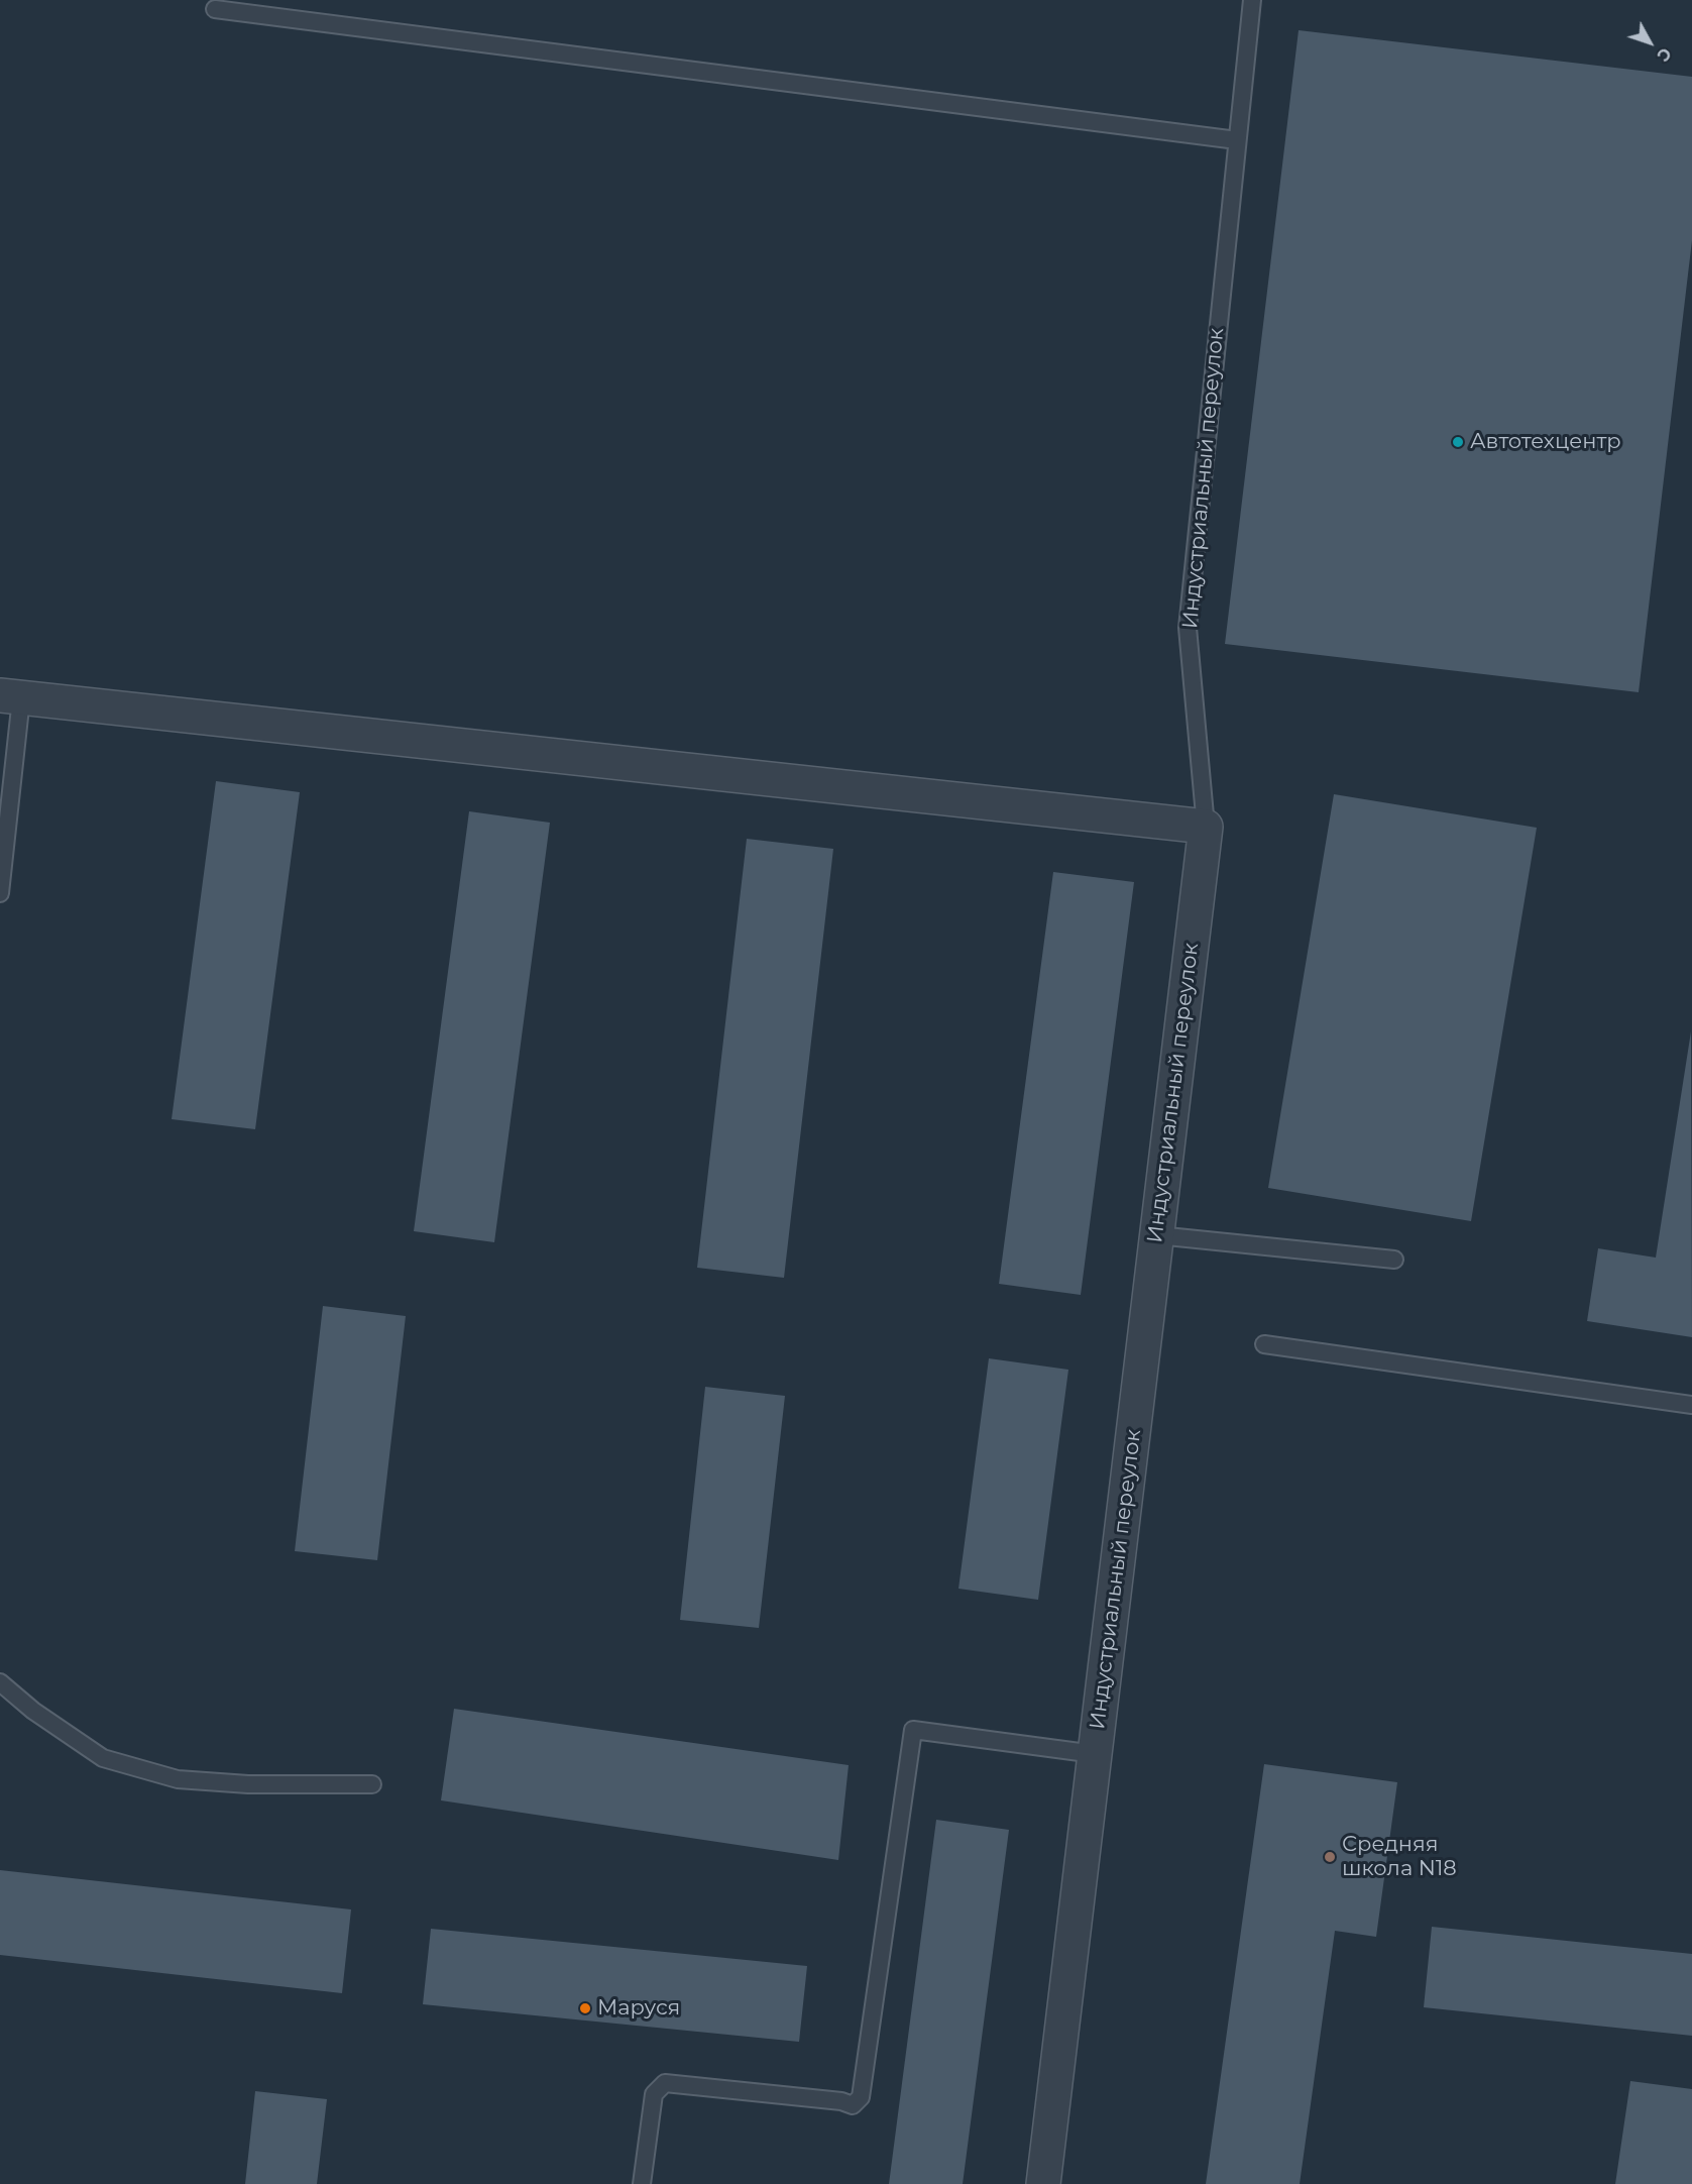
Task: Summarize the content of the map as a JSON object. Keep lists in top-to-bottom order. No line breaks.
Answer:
{"streets":{"street":["Индустриальный переулок"]},"places":["Автотехцентр","Средняя школа N18","Маруся"],"north":"bottom right"}
